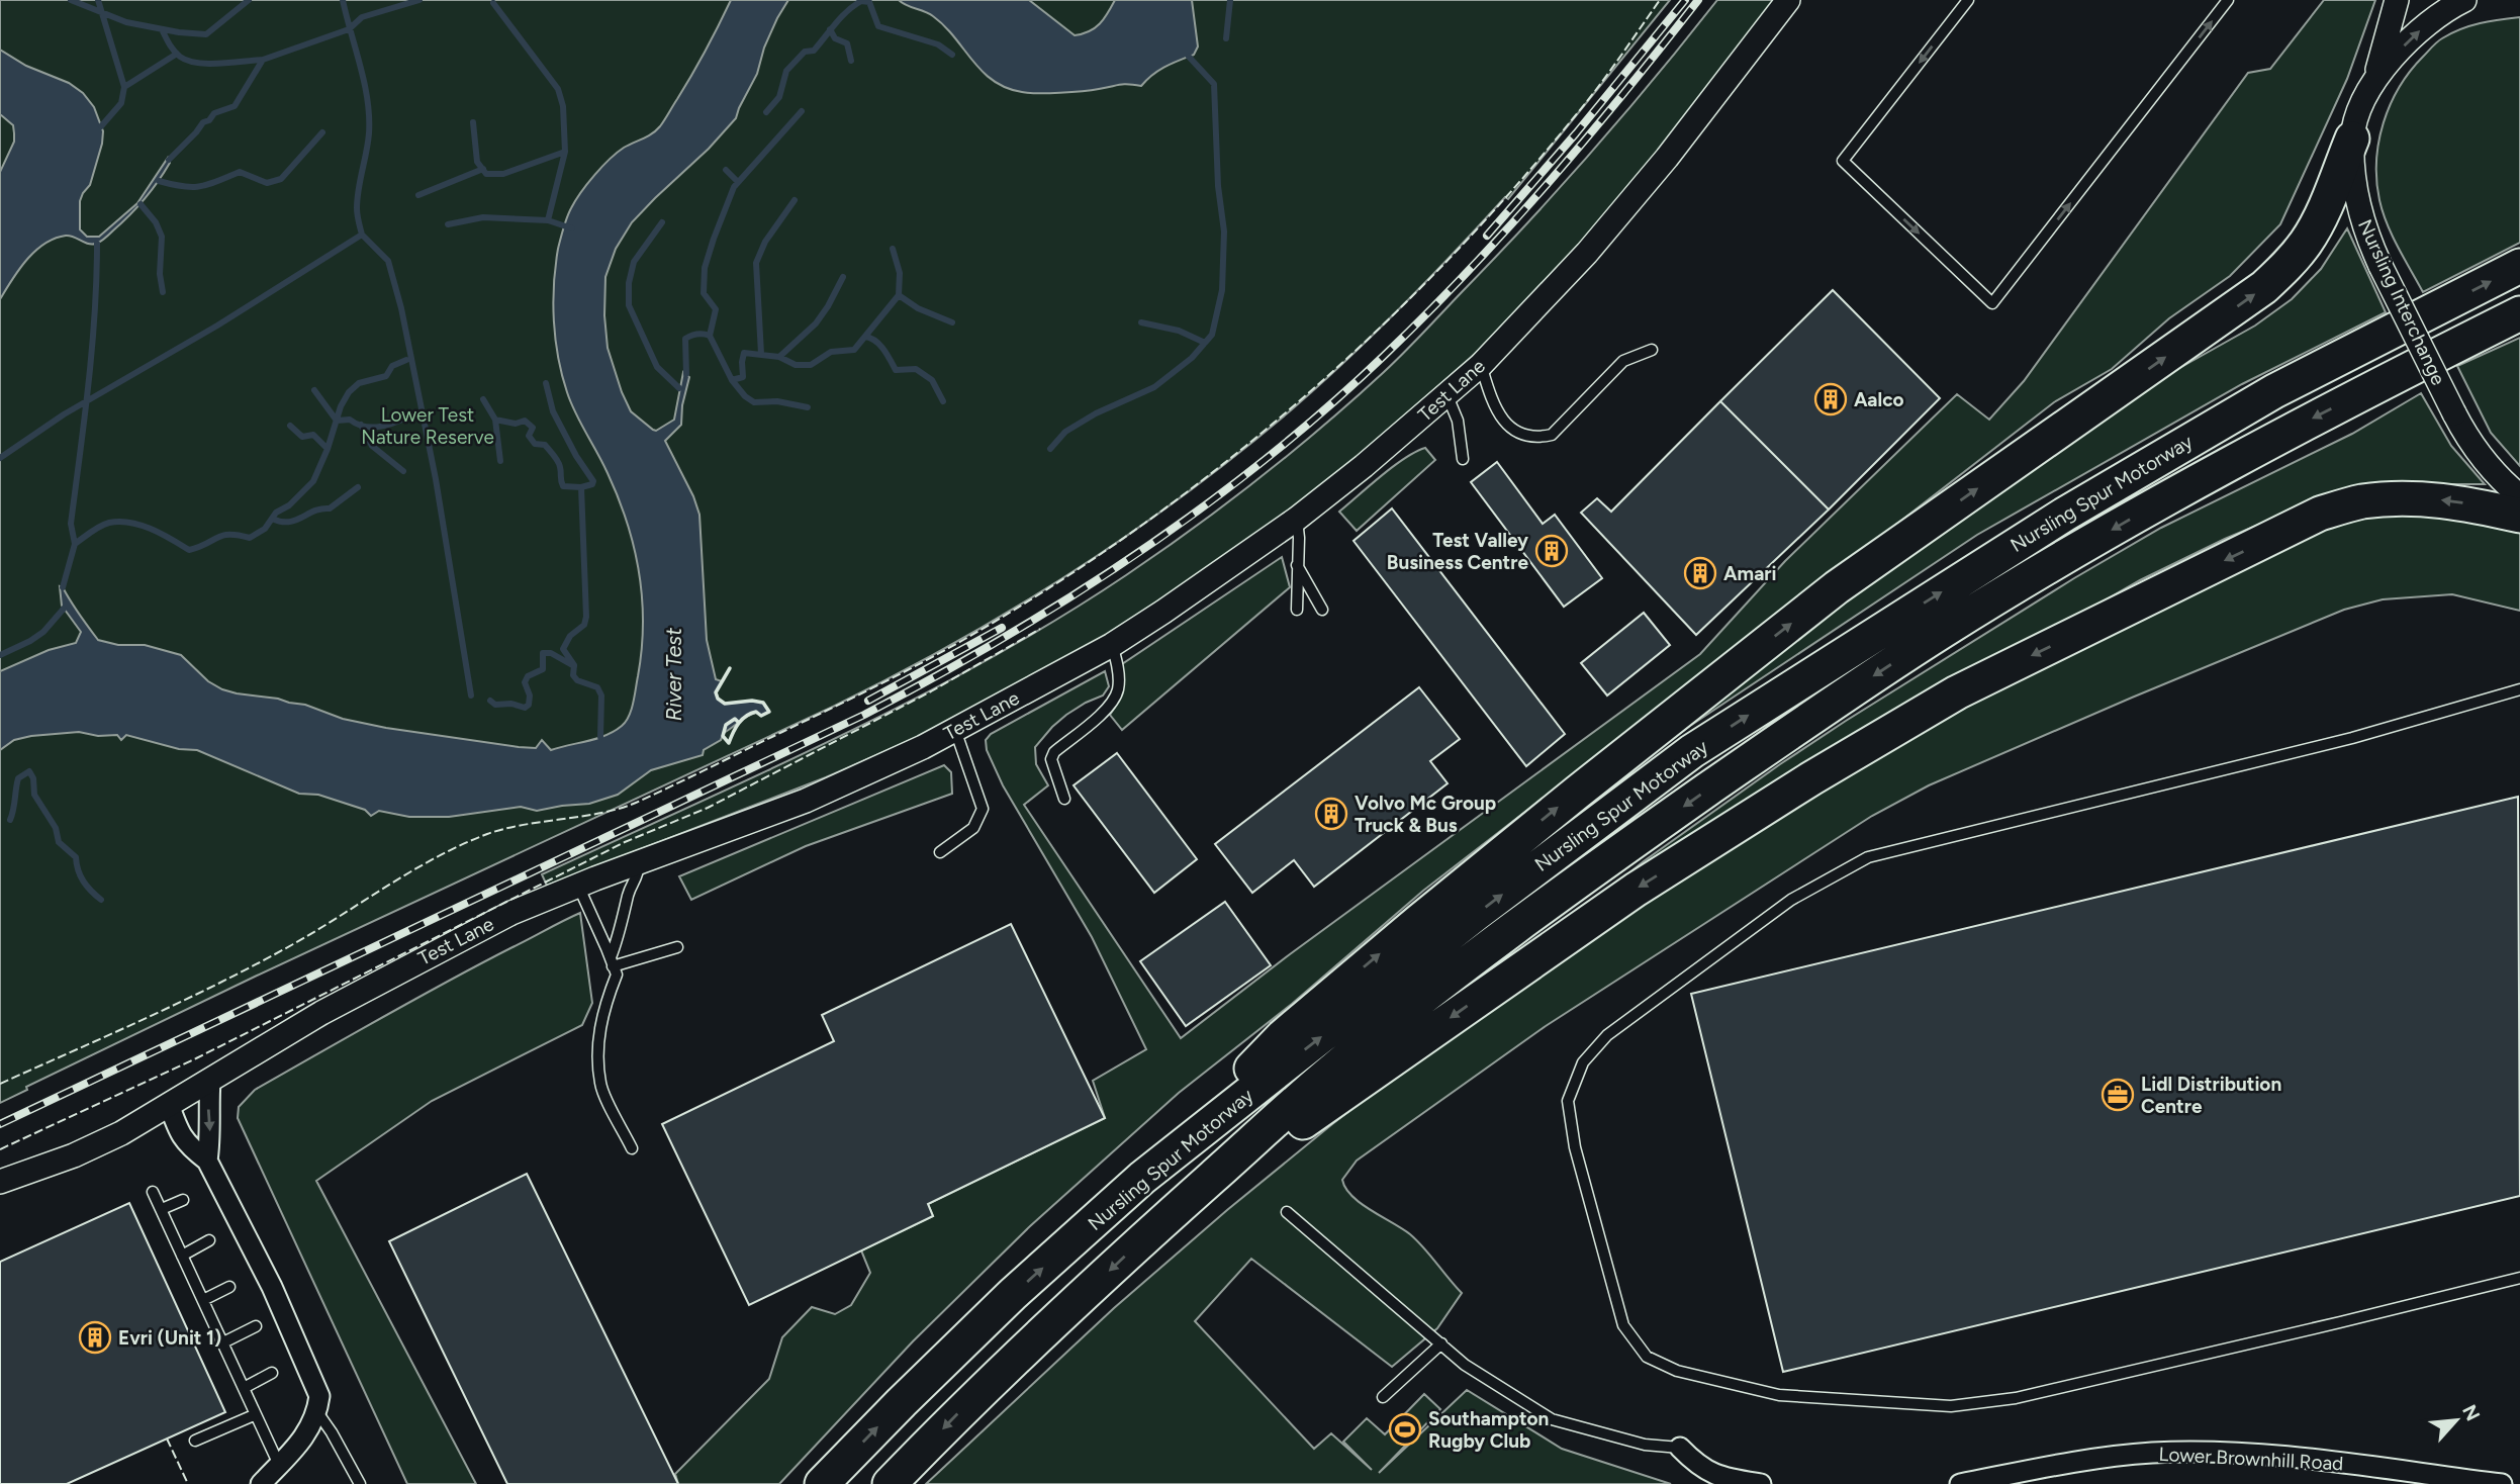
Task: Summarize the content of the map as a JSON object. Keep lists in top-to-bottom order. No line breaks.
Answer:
{"streets":{"highway":["Nursling Spur Motorway"],"street":["Nursling Interchange","Test Lane","Lower Brownhill Road"]},"water":["River Test"],"parks":["Lower Test Nature Reserve"],"places":{"building":["Aalco","Test Valley Business Centre","Amari","Volvo Mc Group Truck & Bus","Evri (Unit 1)"],"office":["Lidl Distribution Centre"],"sports":["Southampton Rugby Club"]},"north":"top right"}
